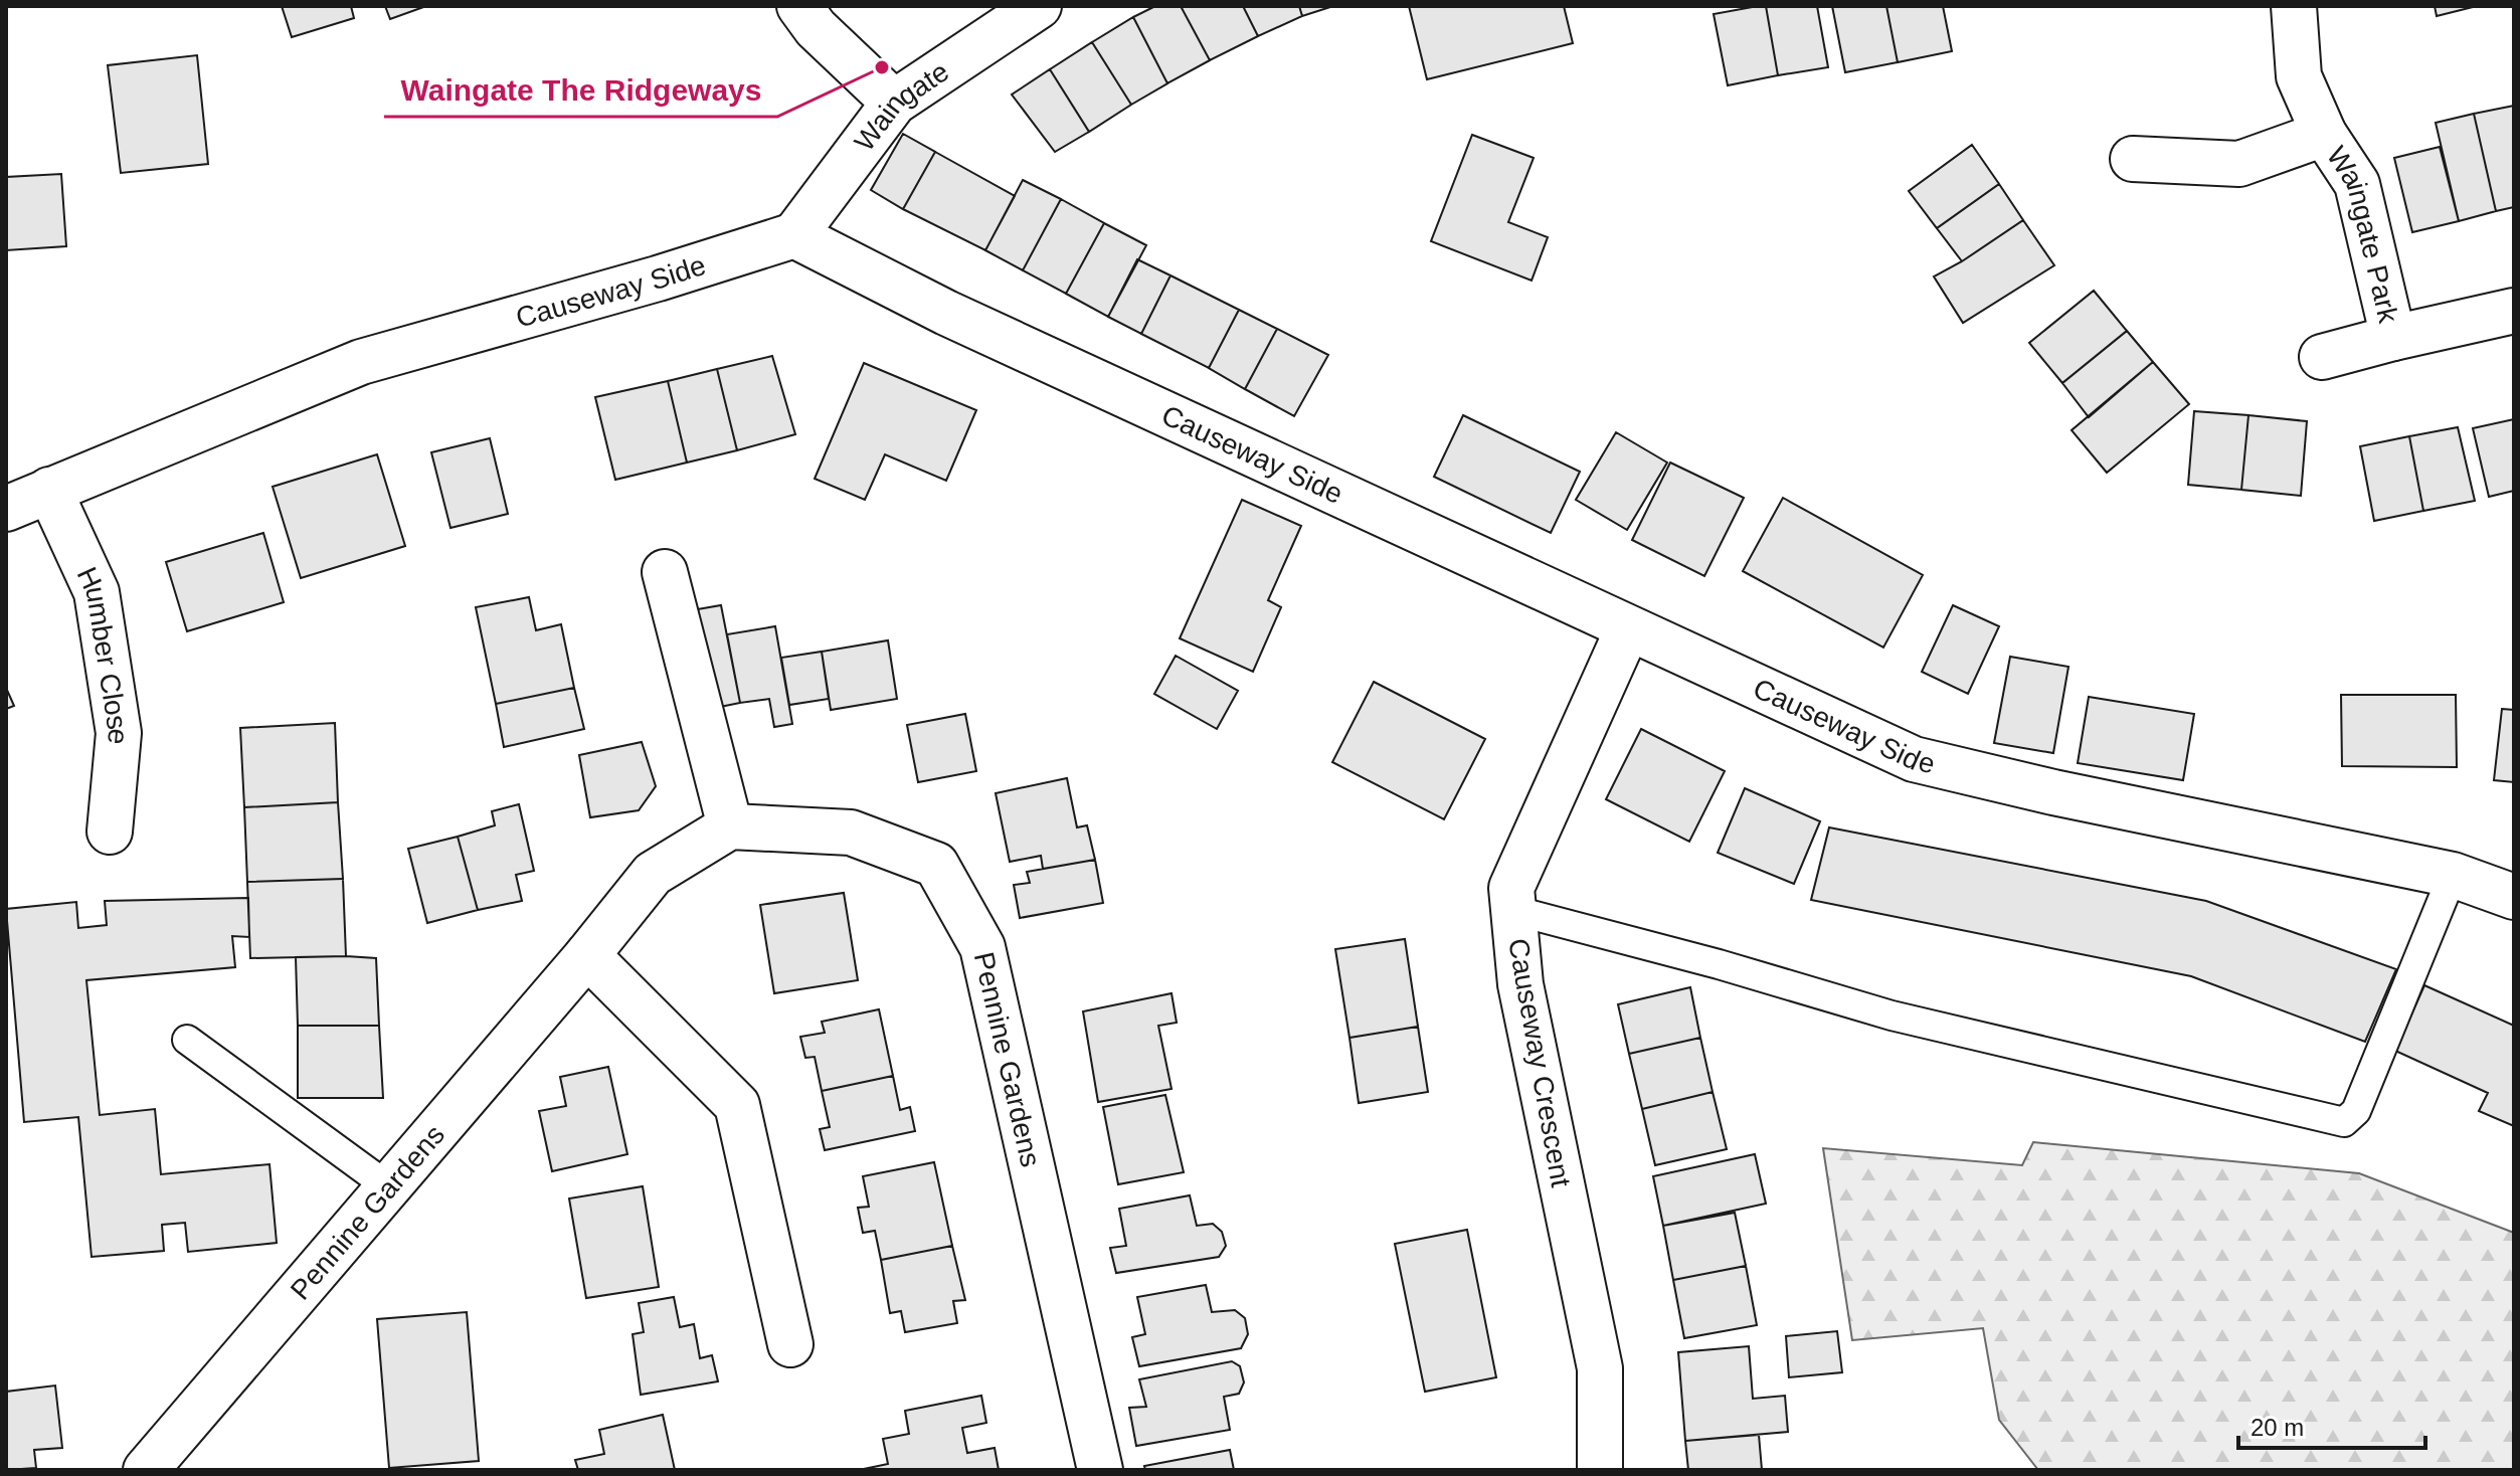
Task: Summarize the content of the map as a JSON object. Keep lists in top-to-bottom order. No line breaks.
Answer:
{"streets":{"street":["Waingate","Waingate Park","Causeway Side","Humber Close","Pennine Gardens","Causeway Crescent"]},"crossings":[["Waingate","Causeway Side"],["Causeway Side","Humber Close"],["Causeway Side","Causeway Crescent"]],"places":["Waingate The Ridgeways"],"scale_bar":"20 m"}
